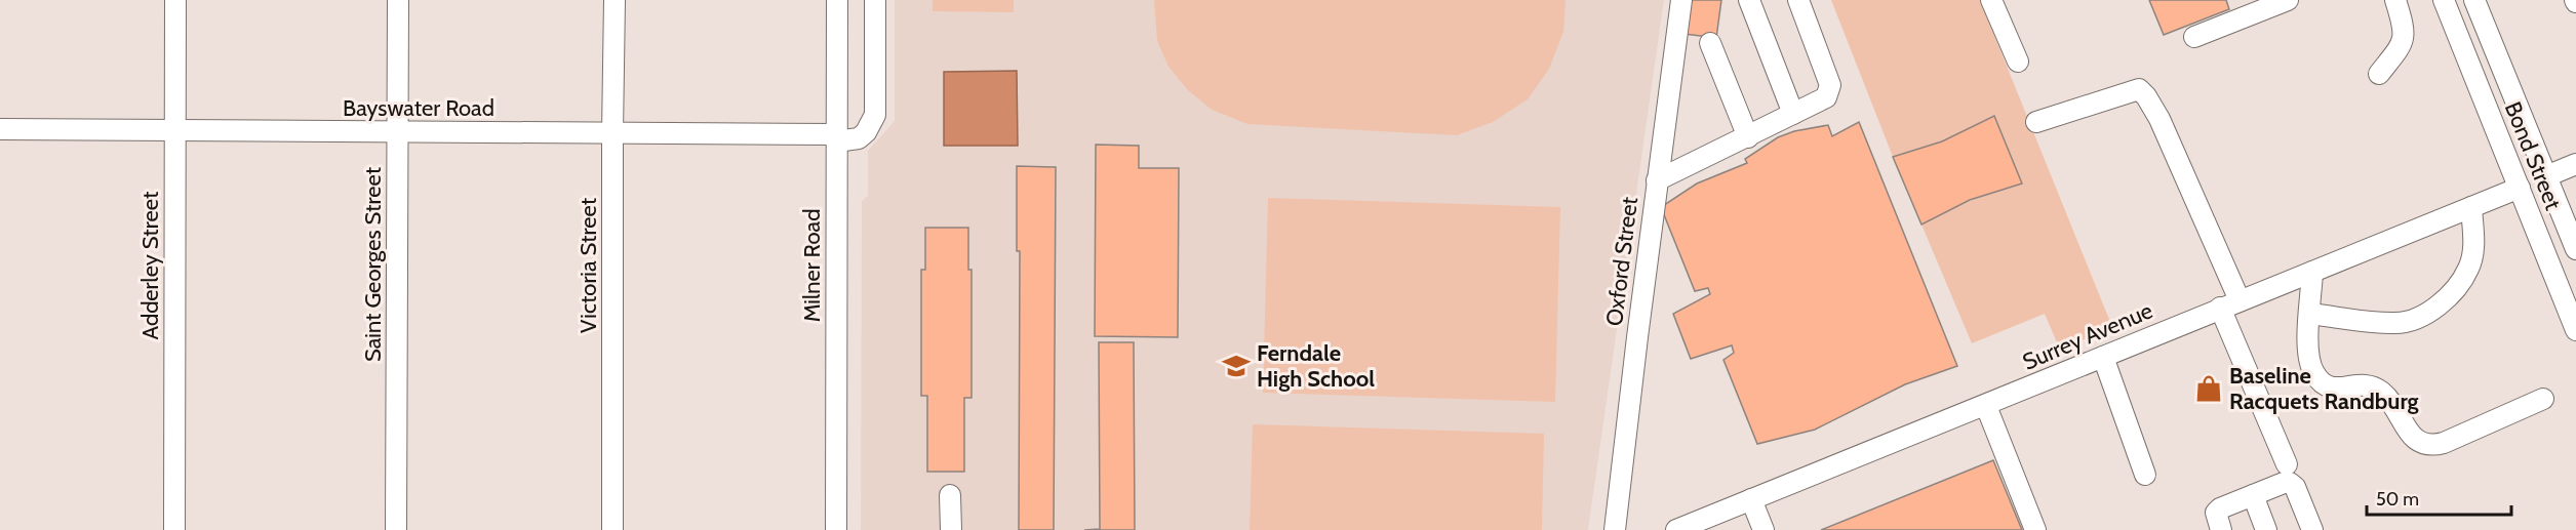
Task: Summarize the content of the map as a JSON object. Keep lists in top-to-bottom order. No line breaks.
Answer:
{"streets":{"street":["Bayswater Road","Bond Street","Oxford Street","Saint Georges Street","Adderley Street","Victoria Street","Milner Road","Surrey Avenue"]},"crossings":[["Bayswater Road","Saint Georges Street"],["Bayswater Road","Adderley Street"],["Bayswater Road","Victoria Street"],["Bayswater Road","Milner Road"],["Bond Street","Surrey Avenue"]],"places":{"school or university":["Ferndale High School"],"shop":["Baseline Racquets Randburg"]},"scale_bar":"50 m"}
